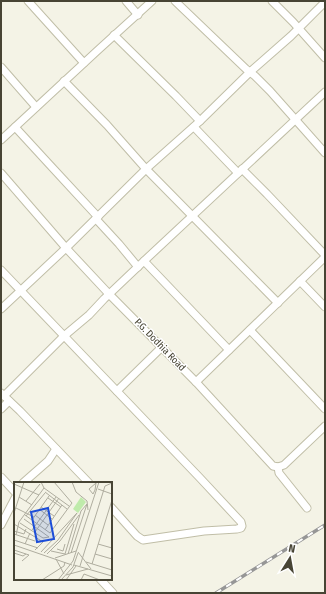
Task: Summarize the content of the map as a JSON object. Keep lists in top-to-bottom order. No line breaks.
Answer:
{"streets":{"street":["P.G. Dodhia Road"]},"north":"top"}
